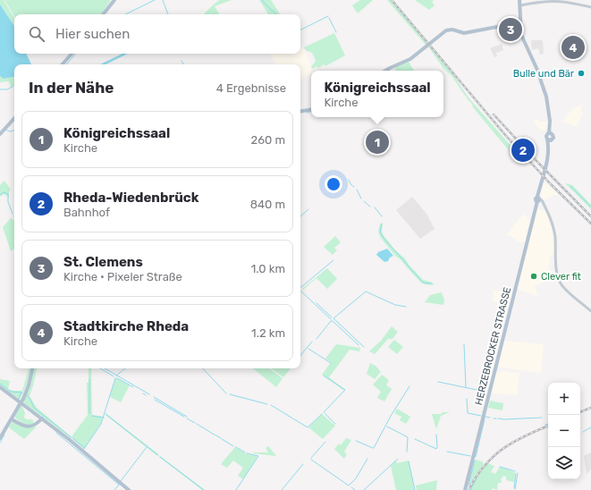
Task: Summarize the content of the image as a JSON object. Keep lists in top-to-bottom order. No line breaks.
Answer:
{"streets":{"main road":["HERZEBROCKER STRASSE"]},"places":["Bulle und Bär","Clever fit"],"page":{"search":"Hier suchen","pins":["3","4","1","2"],"heading":["In der Nähe","4 Ergebnisse"],"popup":["Königreichssaal","Kirche"],"list":[{"mark":"1","name":"Königreichssaal","note":"Kirche","value":"260 m"},{"mark":"2","name":"Rheda-Wiedenbrück","note":"Bahnhof","value":"840 m"},{"mark":"3","name":"St. Clemens","note":"Kirche · Pixeler Straße","value":"1.0 km"},{"mark":"4","name":"Stadtkirche Rheda","note":"Kirche","value":"1.2 km"}],"map_buttons":["+","−"]}}
